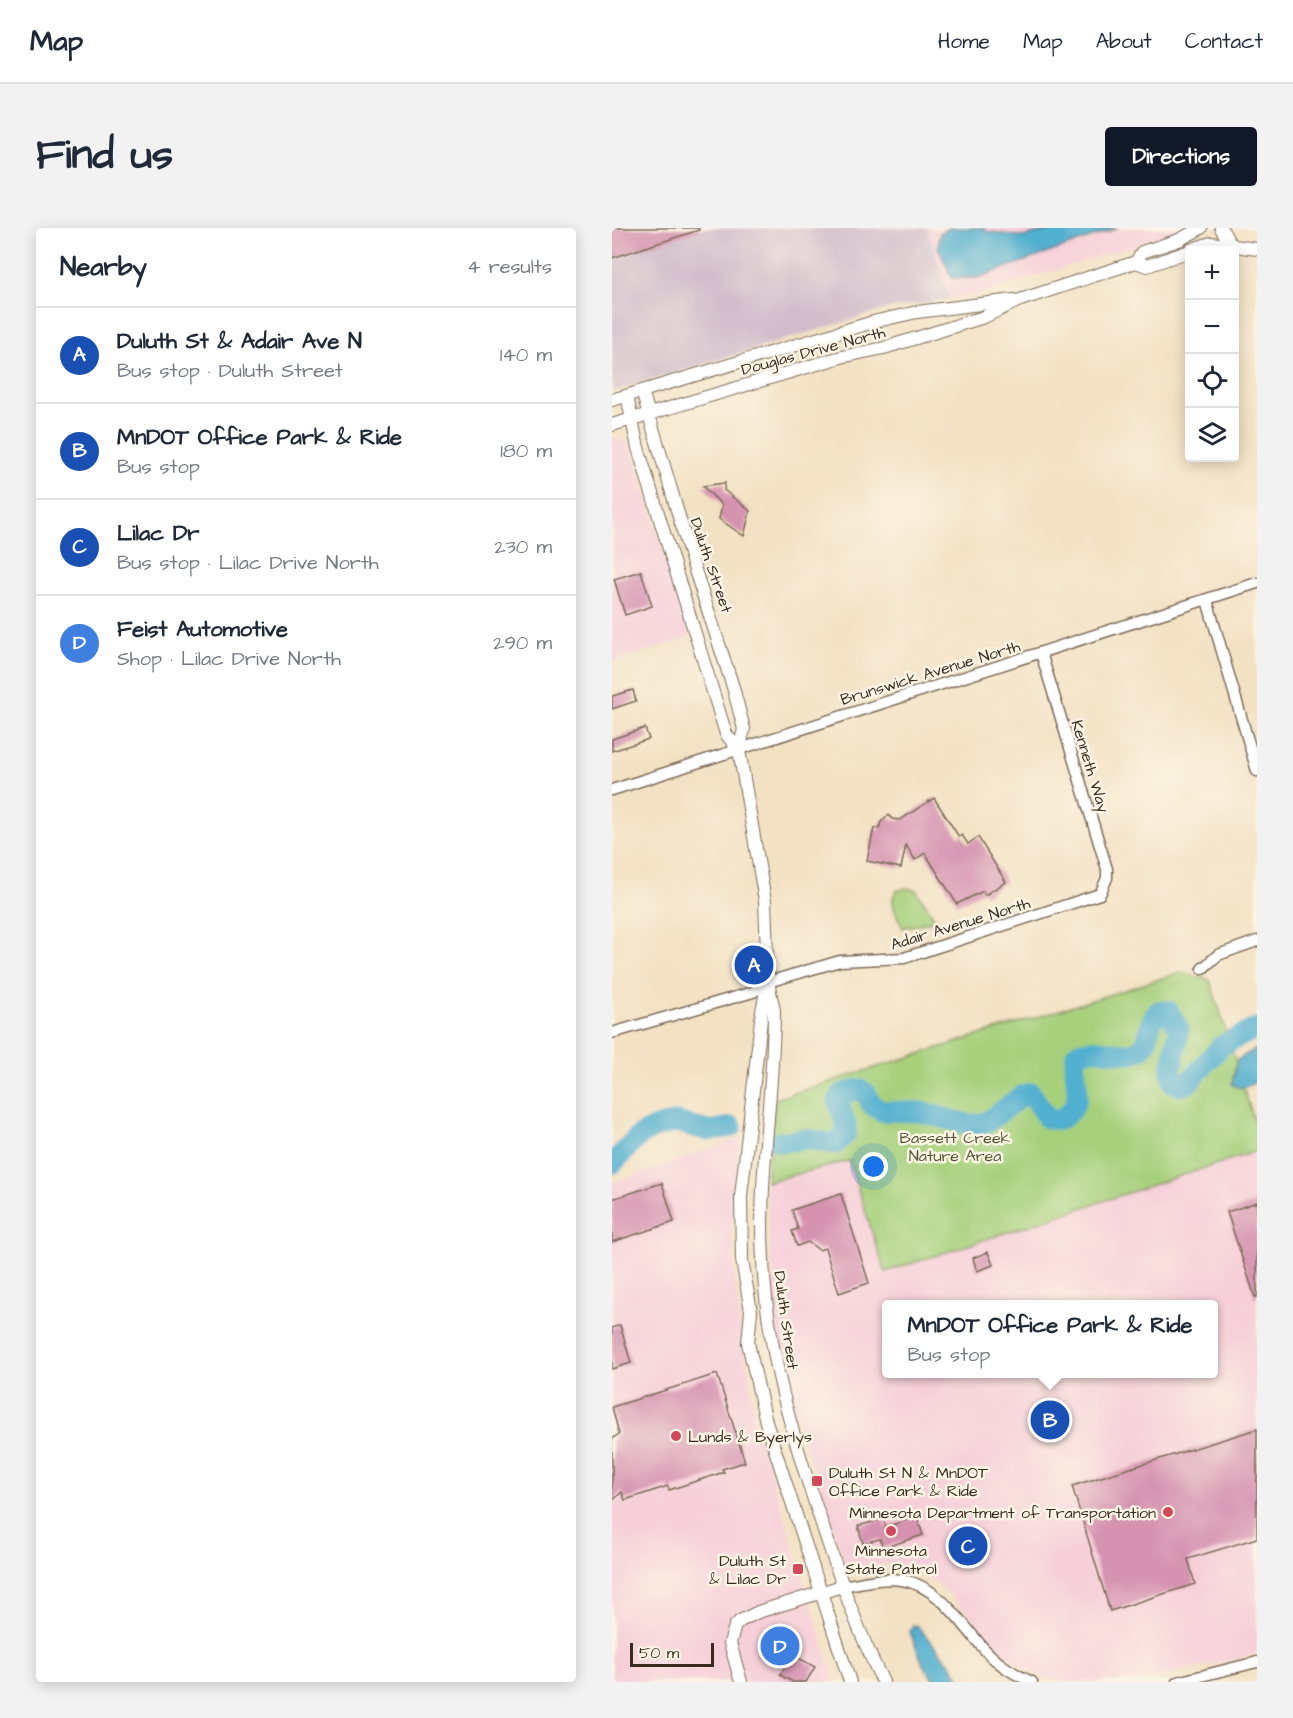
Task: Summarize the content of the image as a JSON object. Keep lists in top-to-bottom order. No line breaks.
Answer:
{"streets":{"street":["Douglas Drive North","Duluth Street","Brunswick Avenue North","Kenneth Way","Adair Avenue North"]},"crossings":[["Douglas Drive North","Duluth Street"],["Duluth Street","Brunswick Avenue North"],["Duluth Street","Adair Avenue North"],["Brunswick Avenue North","Kenneth Way"],["Kenneth Way","Adair Avenue North"]],"parks":["Bassett Creek Nature Area"],"places":{"other":["Lunds & Byerlys","Minnesota Department of Transportation","Minnesota State Patrol"],"transit":["Duluth St N & MnDOT Office Park & Ride","Duluth St & Lilac Dr"]},"scale_bar":"50 m","page":{"header":"Map","nav":["Home","Map","About","Contact"],"title":"Find us","buttons":"Directions","heading":["Nearby","4 results"],"map_buttons":["+","−"],"list":[{"mark":"A","name":"Duluth St & Adair Ave N","note":"Bus stop · Duluth Street","value":"140 m"},{"mark":"B","name":"MnDOT Office Park & Ride","note":"Bus stop","value":"180 m"},{"mark":"C","name":"Lilac Dr","note":"Bus stop · Lilac Drive North","value":"230 m"},{"mark":"D","name":"Feist Automotive","note":"Shop · Lilac Drive North","value":"290 m"}],"pins":["A","B","C","D"],"popup":["MnDOT Office Park & Ride","Bus stop"],"scale":"50 m"}}
